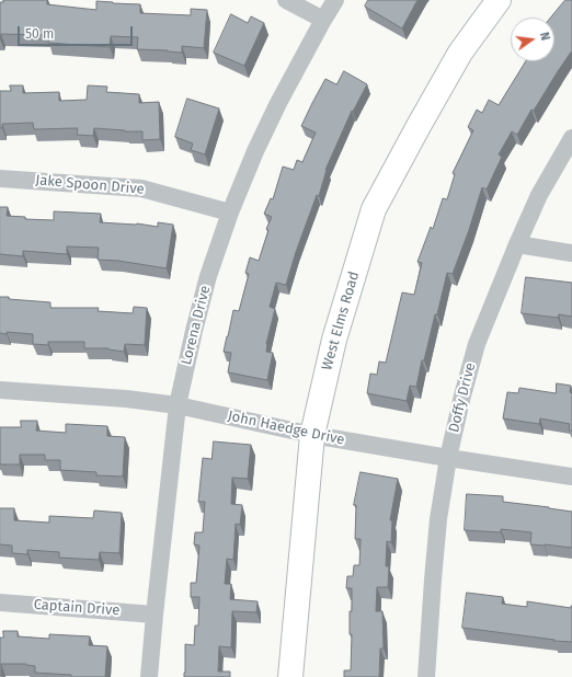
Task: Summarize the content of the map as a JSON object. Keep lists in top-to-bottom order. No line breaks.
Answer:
{"streets":{"main road":["West Elms Road"],"street":["Jake Spoon Drive","Lorena Drive","Doffy Drive","John Haedge Drive","Captain Drive"]},"crossings":[["Jake Spoon Drive","Lorena Drive"],["West Elms Road","John Haedge Drive"],["Lorena Drive","John Haedge Drive"],["Lorena Drive","Captain Drive"],["Doffy Drive","John Haedge Drive"]],"scale_bar":"50 m","north":"right"}
